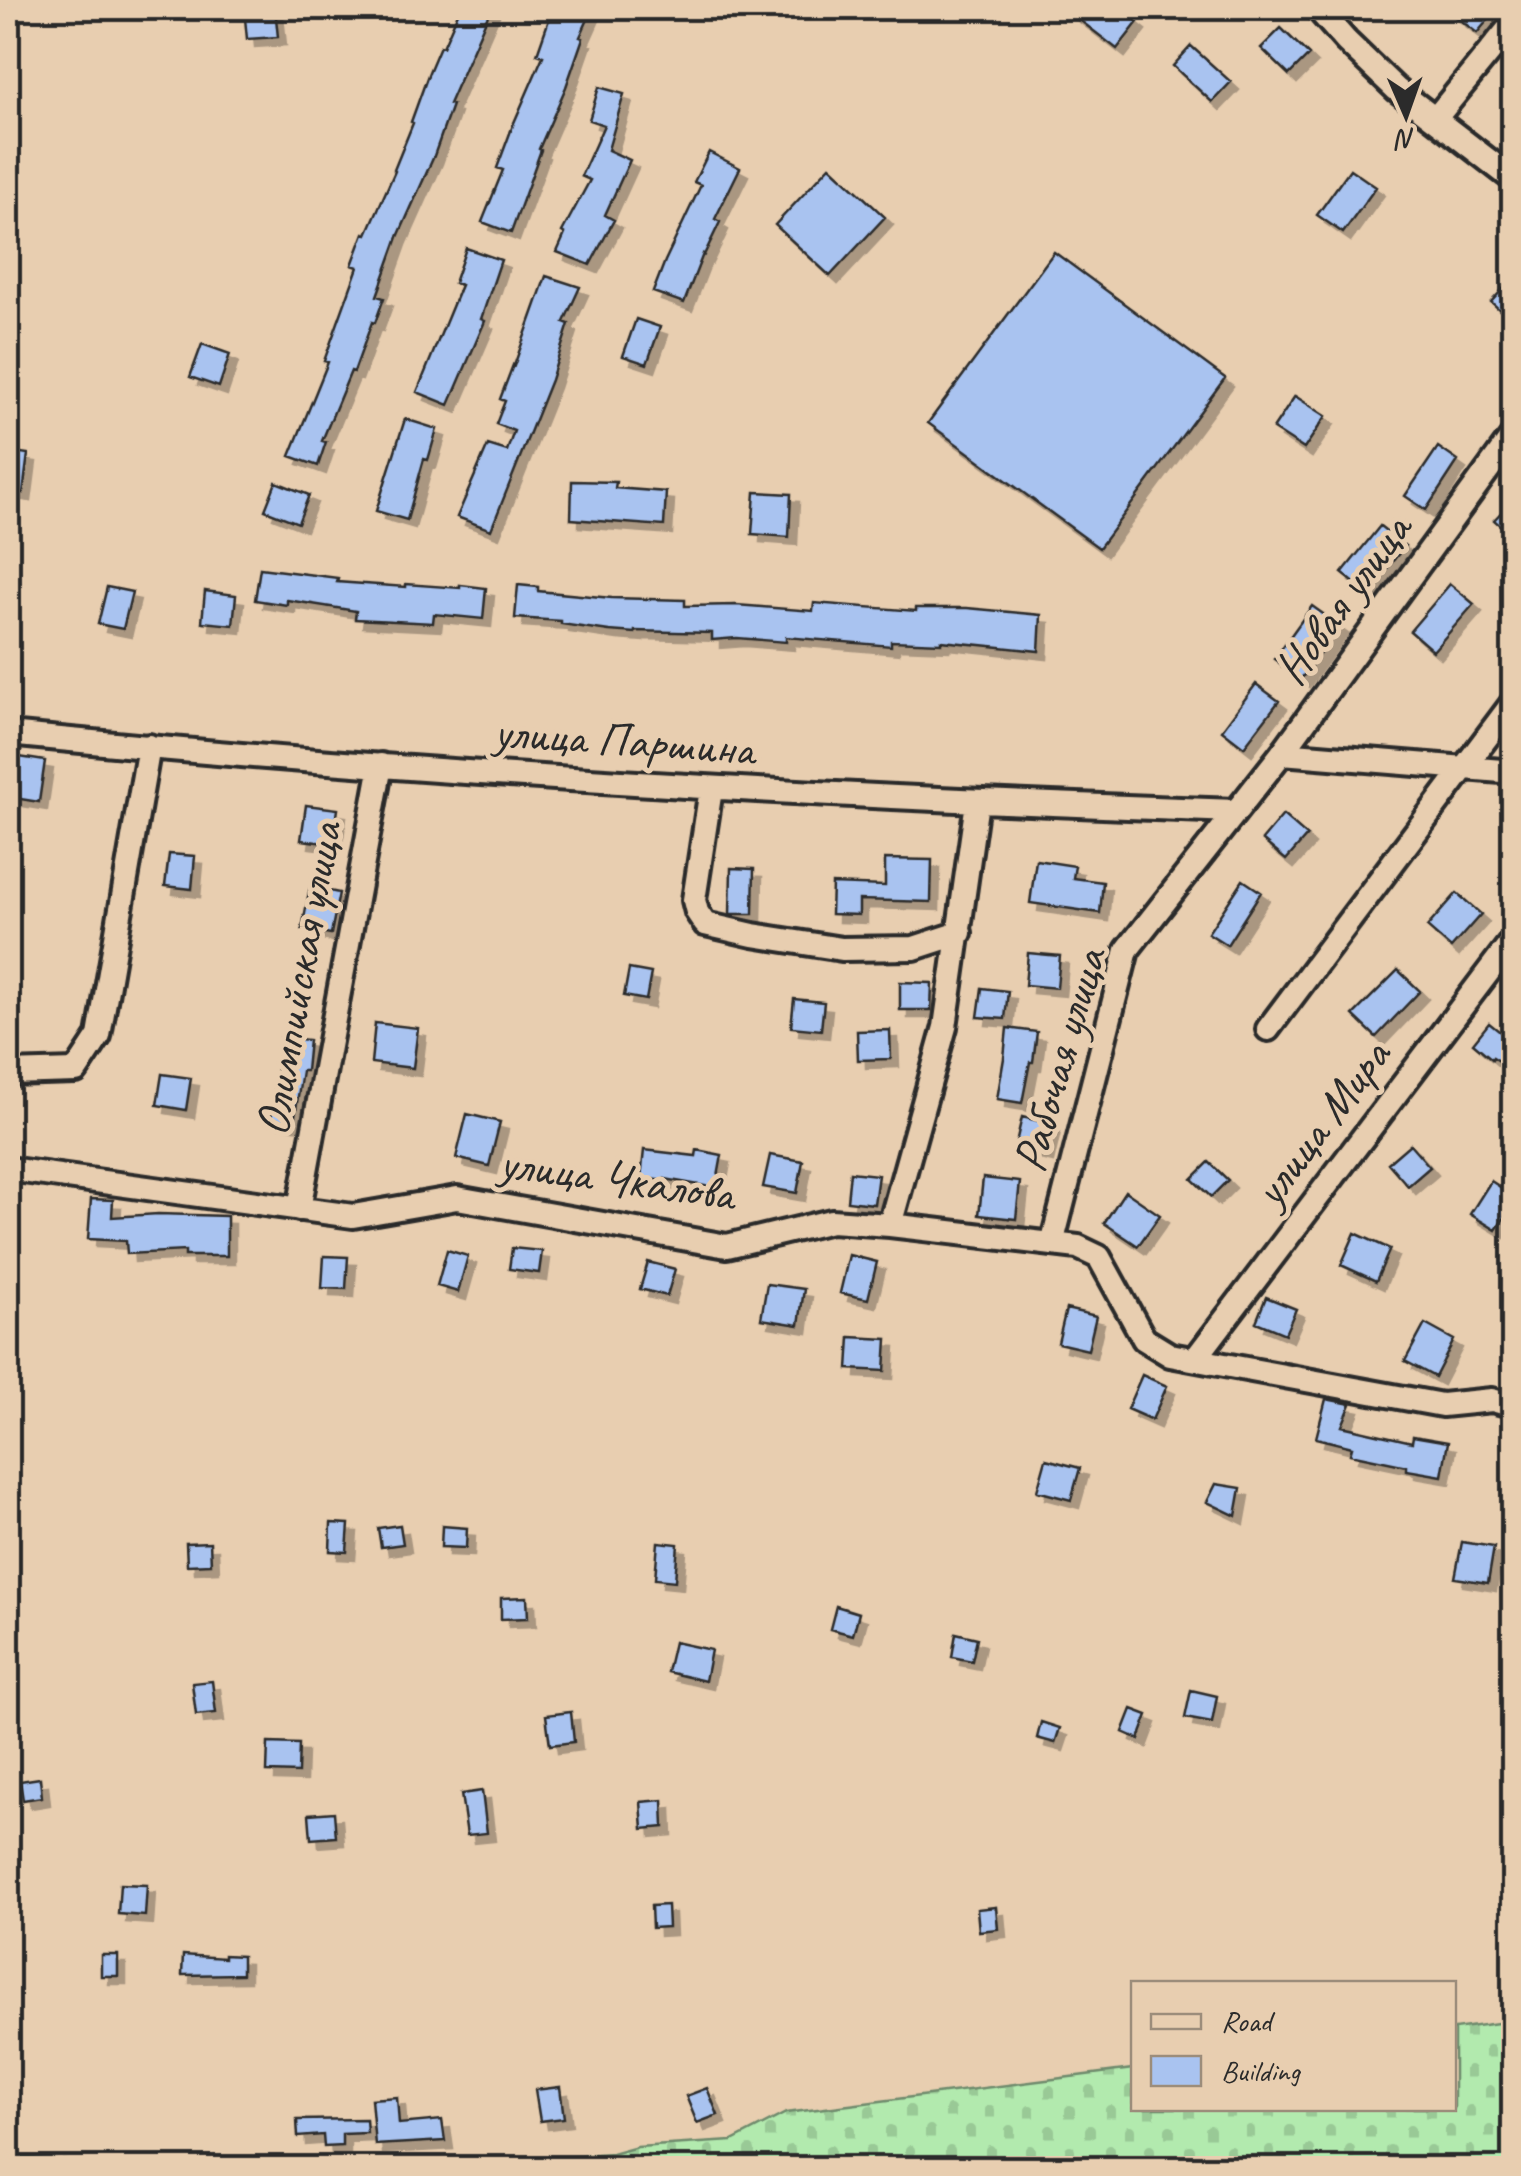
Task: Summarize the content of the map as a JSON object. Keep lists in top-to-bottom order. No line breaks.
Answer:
{"streets":{"street":["Новая улица","улица Паршина","Олимпийская улица","Рабочая улица","улица Мира","улица Чкалова"]},"crossings":[["Новая улица","улица Паршина"],["Новая улица","Рабочая улица"],["улица Паршина","Олимпийская улица"],["улица Паршина","Рабочая улица"],["Олимпийская улица","улица Чкалова"],["Рабочая улица","улица Чкалова"],["улица Мира","улица Чкалова"]],"legend":["Road","Building"],"north":"bottom"}
